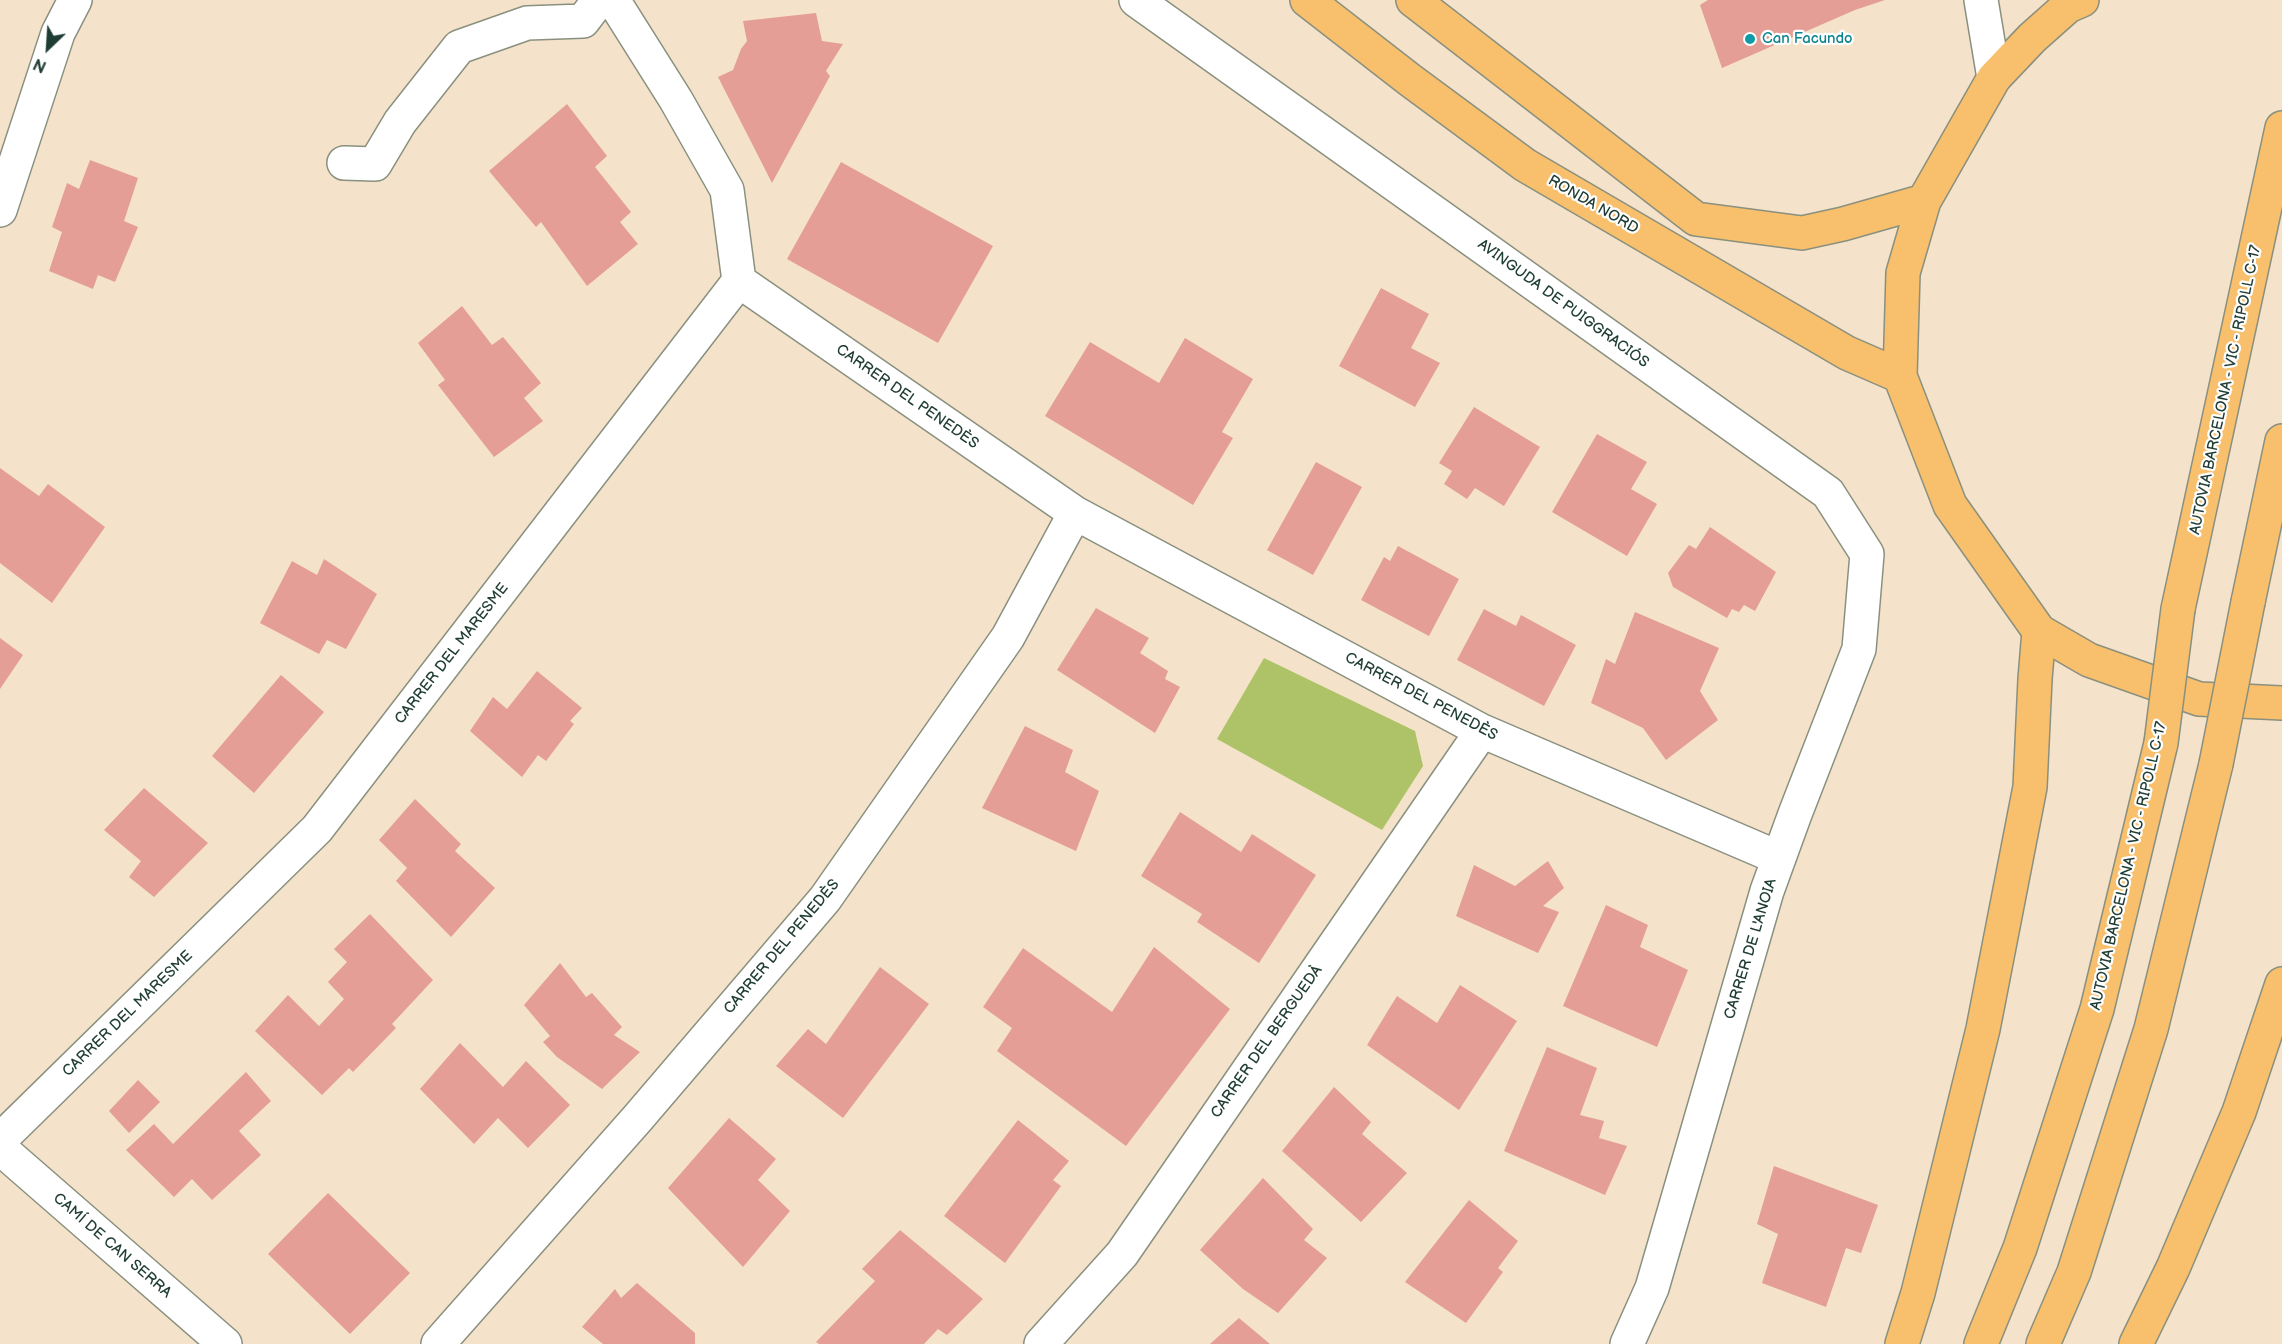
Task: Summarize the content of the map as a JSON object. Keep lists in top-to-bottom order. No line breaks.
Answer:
{"streets":{"main road":["RONDA NORD","AUTOVIA BARCELONA - VIC - RIPOLL C-17"],"street":["AVINGUDA DE PUIGGRACIÓS","CARRER DEL PENEDÈS","CARRER DEL MARESME","CARRER DE L'ANOIA","CARRER DEL BERGUEDÀ","CAMÍ DE CAN SERRA"]},"crossings":[["AVINGUDA DE PUIGGRACIÓS","CARRER DE L'ANOIA"],["CARRER DEL PENEDÈS","CARRER DEL MARESME"],["CARRER DEL PENEDÈS","CARRER DE L'ANOIA"],["CARRER DEL PENEDÈS","CARRER DEL BERGUEDÀ"]],"places":["Can Facundo"],"north":"bottom left"}
